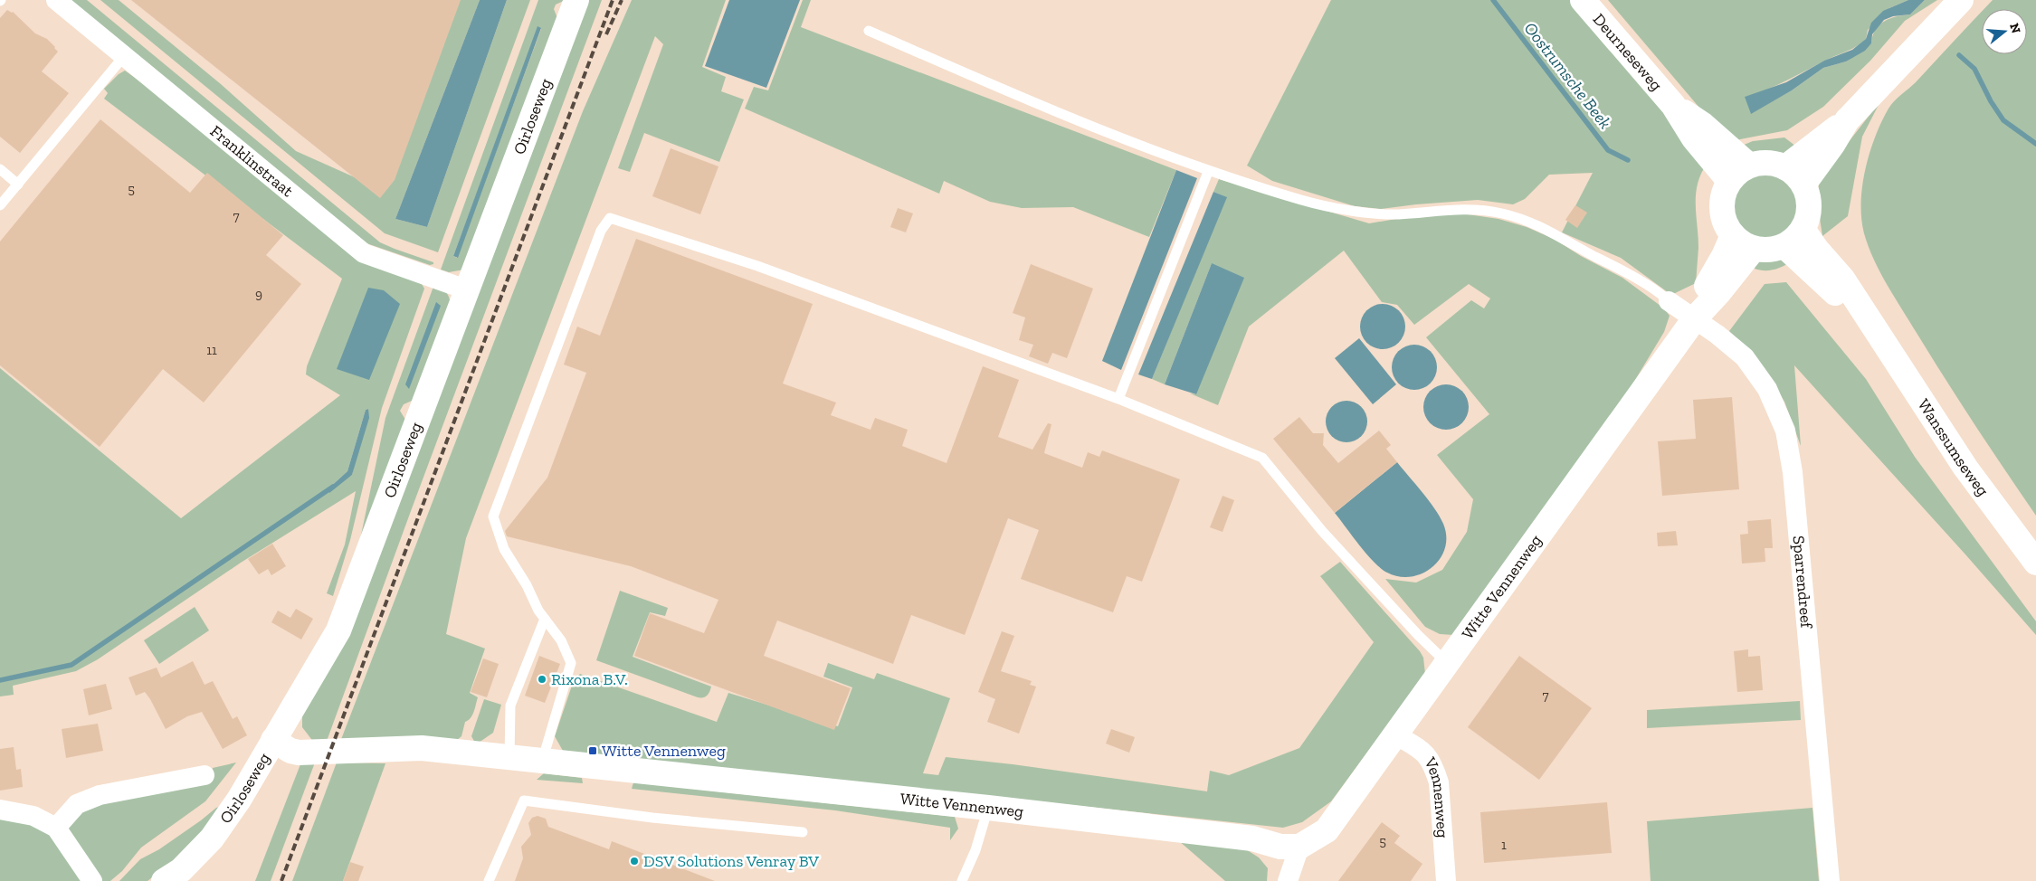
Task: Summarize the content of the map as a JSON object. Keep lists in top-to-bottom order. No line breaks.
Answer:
{"streets":{"street":["Deurneseweg","Oirloseweg","Franklinstraat","Wanssumseweg","Sparrendreef","Witte Vennenweg","Vennenweg"]},"crossings":[["Deurneseweg","Wanssumseweg"],["Deurneseweg","Witte Vennenweg"],["Oirloseweg","Franklinstraat"],["Oirloseweg","Witte Vennenweg"],["Wanssumseweg","Witte Vennenweg"],["Sparrendreef","Witte Vennenweg"],["Witte Vennenweg","Vennenweg"]],"water":["Oostrumsche Beek"],"places":{"other":["Rixona B.V.","DSV Solutions Venray BV"],"transit":["Witte Vennenweg"]},"house_numbers":["5","7","9","11","7","5","1"],"north":"right"}
